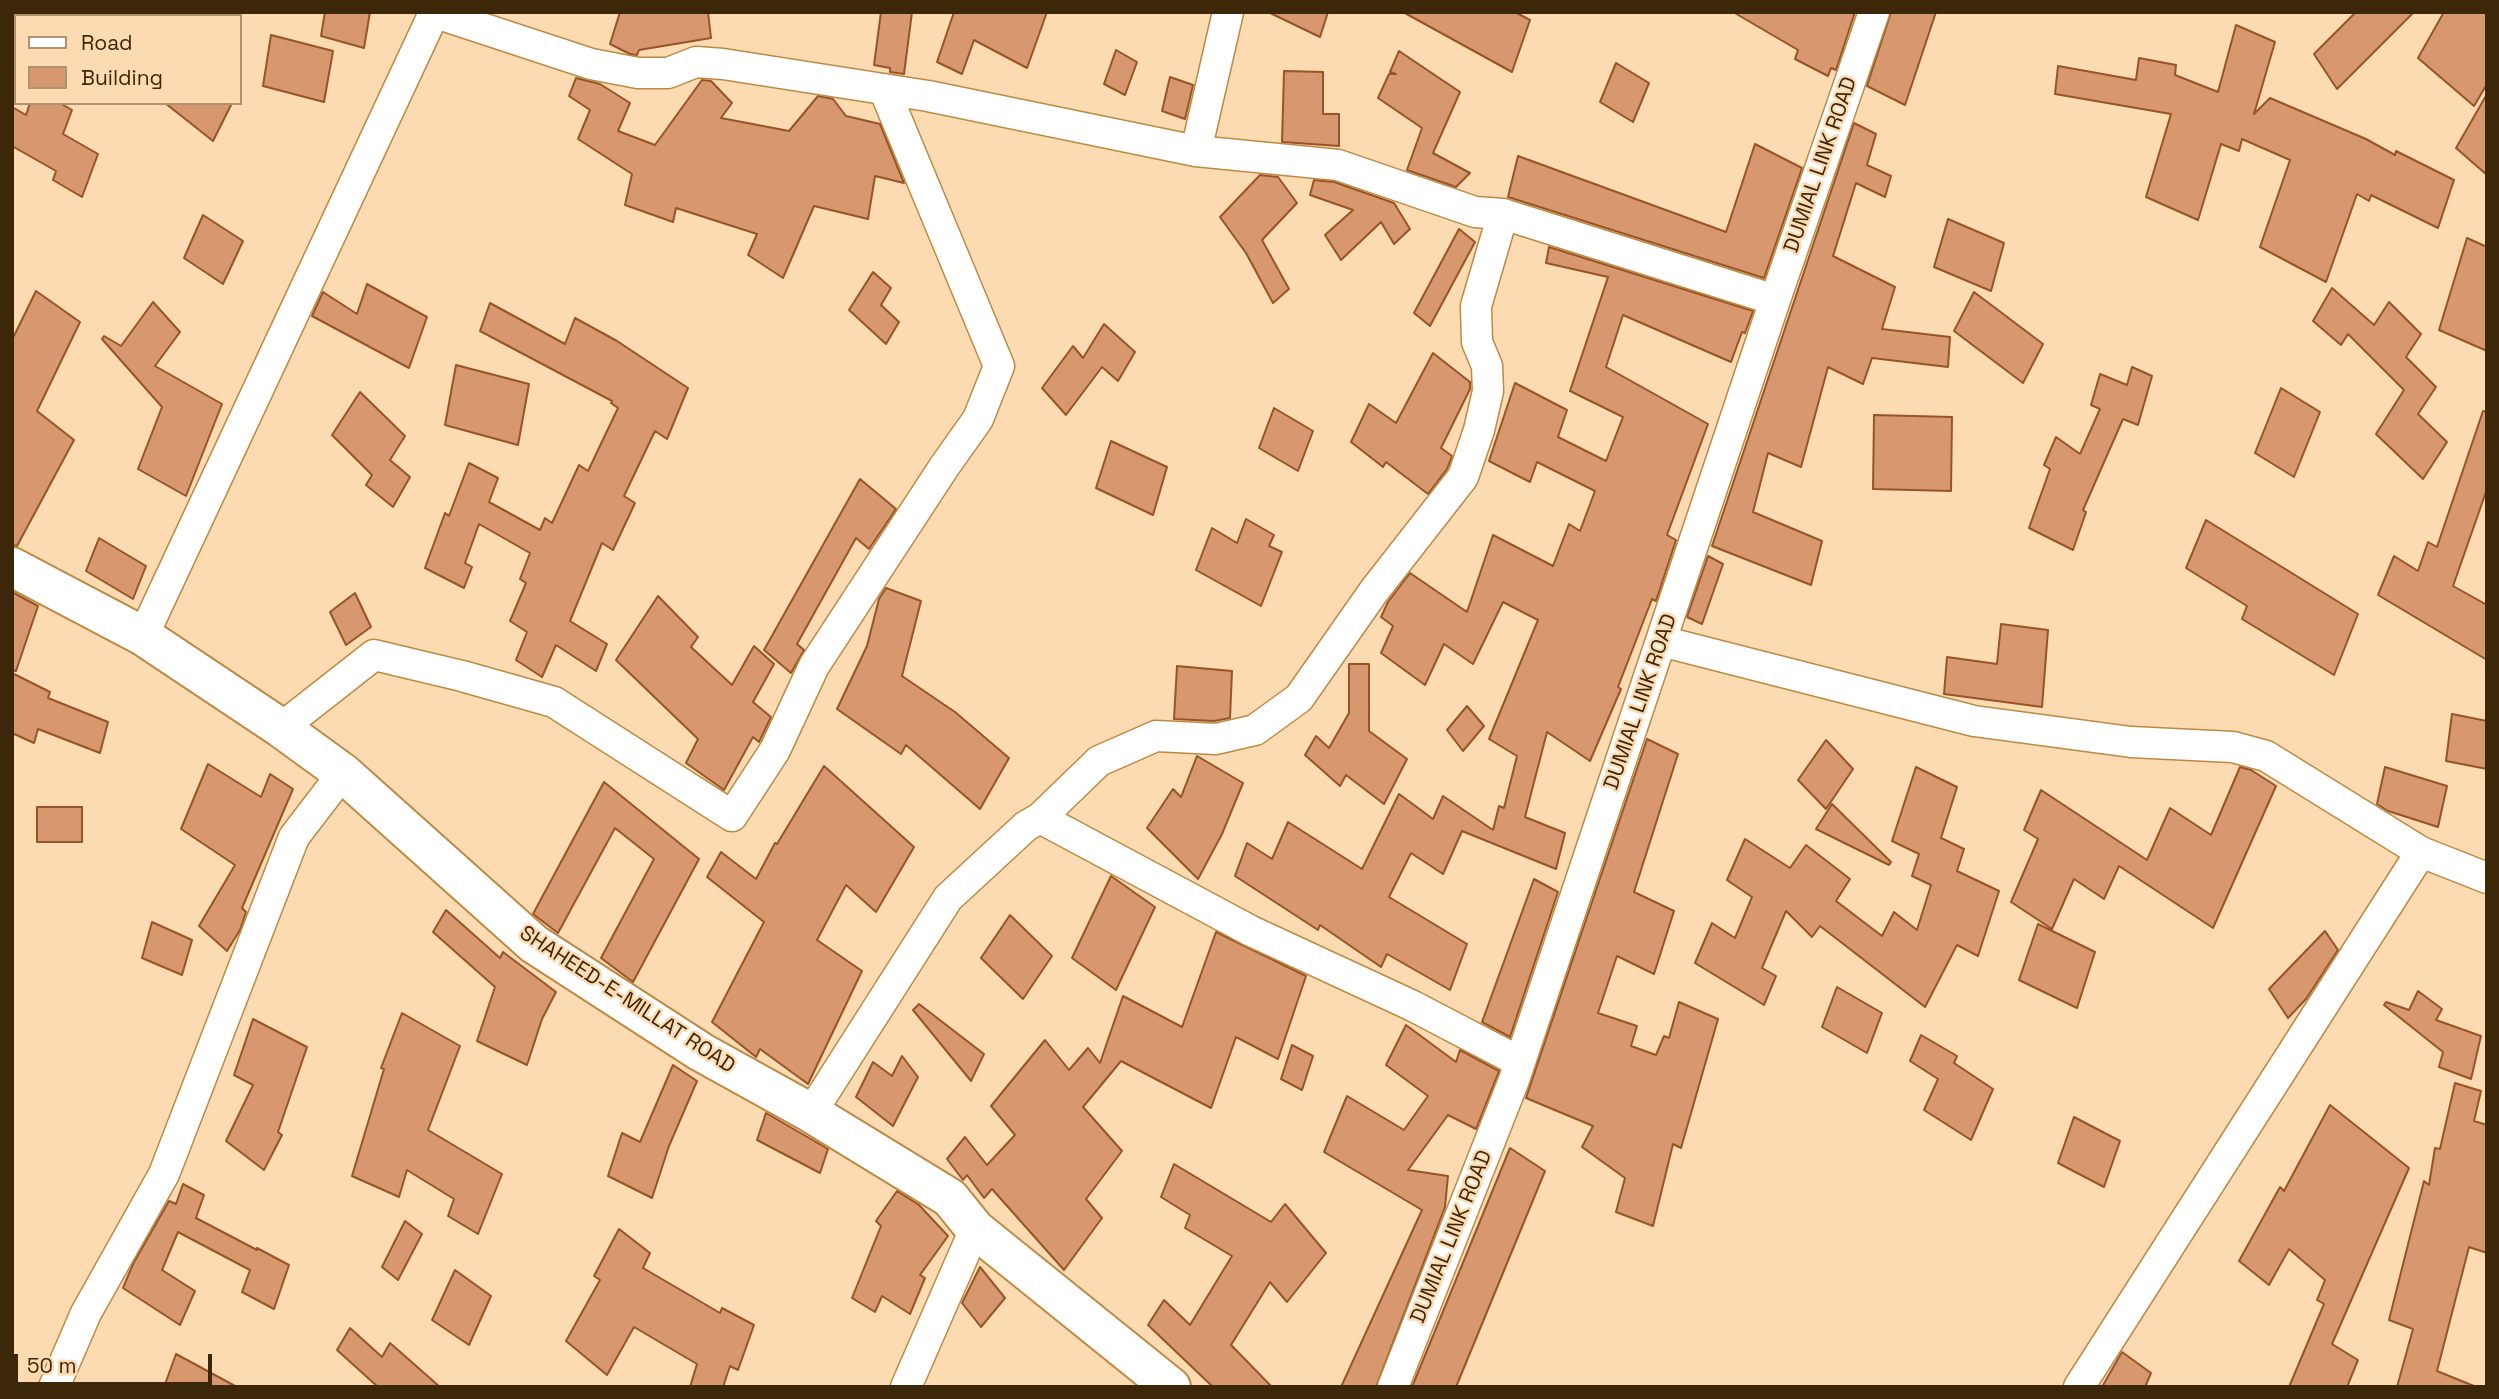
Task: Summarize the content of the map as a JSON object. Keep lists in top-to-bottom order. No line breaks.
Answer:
{"streets":{"main road":["SHAHEED-E-MILLAT ROAD"],"street":["DUMIAL LINK ROAD"]},"legend":["Road","Building"],"scale_bar":"50 m"}
